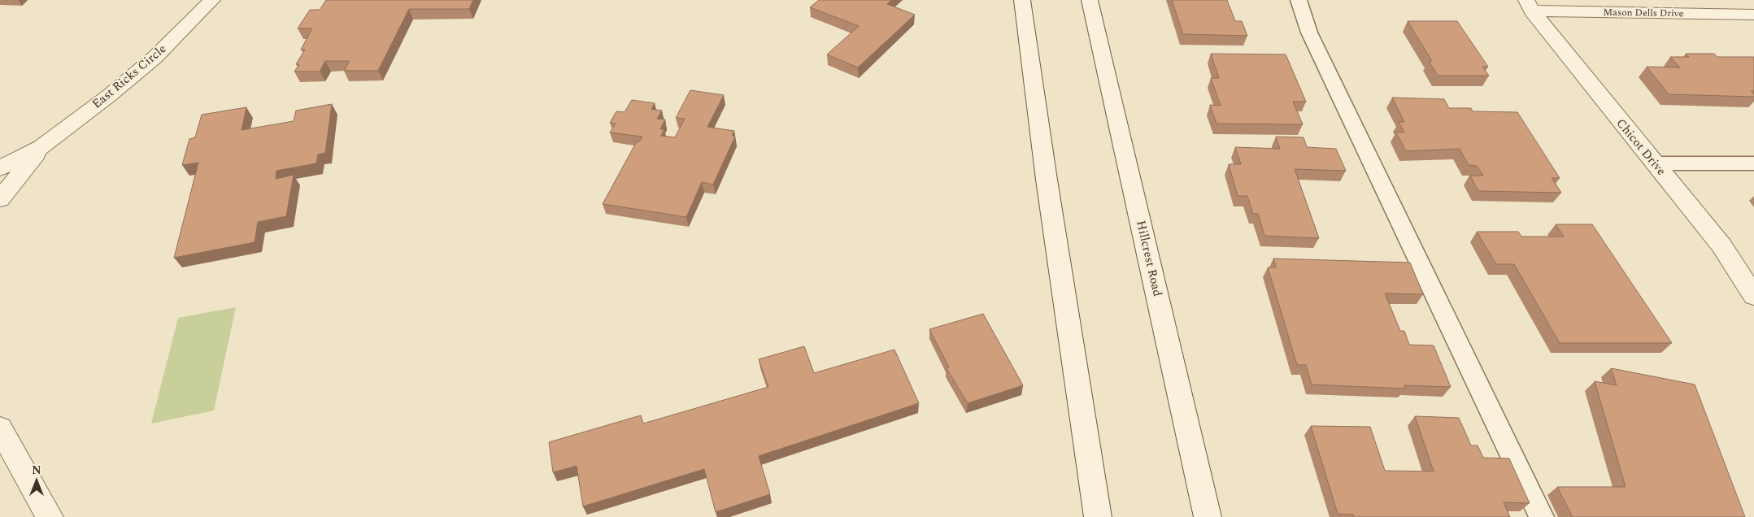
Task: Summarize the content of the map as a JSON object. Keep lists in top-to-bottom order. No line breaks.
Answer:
{"streets":{"main road":["Mason Dells Drive","East Ricks Circle","Chicot Drive","Hillcrest Road"]},"crossings":[["Mason Dells Drive","Chicot Drive"]],"north":"top"}
